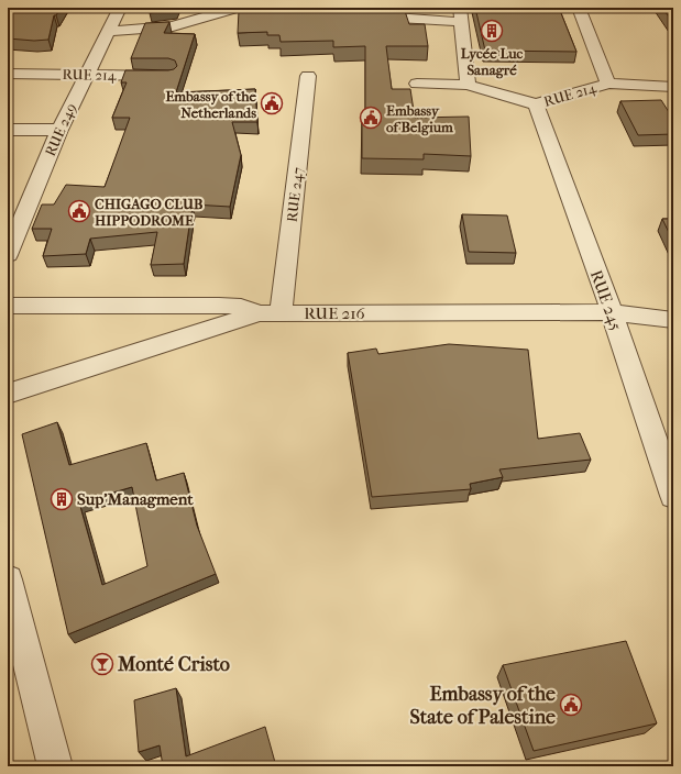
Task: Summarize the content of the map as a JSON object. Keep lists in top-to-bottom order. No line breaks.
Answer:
{"streets":{"street":["RUE 214","RUE 249","RUE 247","RUE 245","RUE 216"]},"crossings":[["RUE 214","RUE 249"],["RUE 214","RUE 245"],["RUE 247","RUE 216"],["RUE 245","RUE 216"]],"places":{"building":["Lycée Luc Sanagré","Sup'Managment"],"public building":["Embassy of the Netherlands","Embassy of Belgium","CHIGAGO CLUB HIPPODROME","Embassy of the State of Palestine"],"bar":["Monté Cristo"]}}
